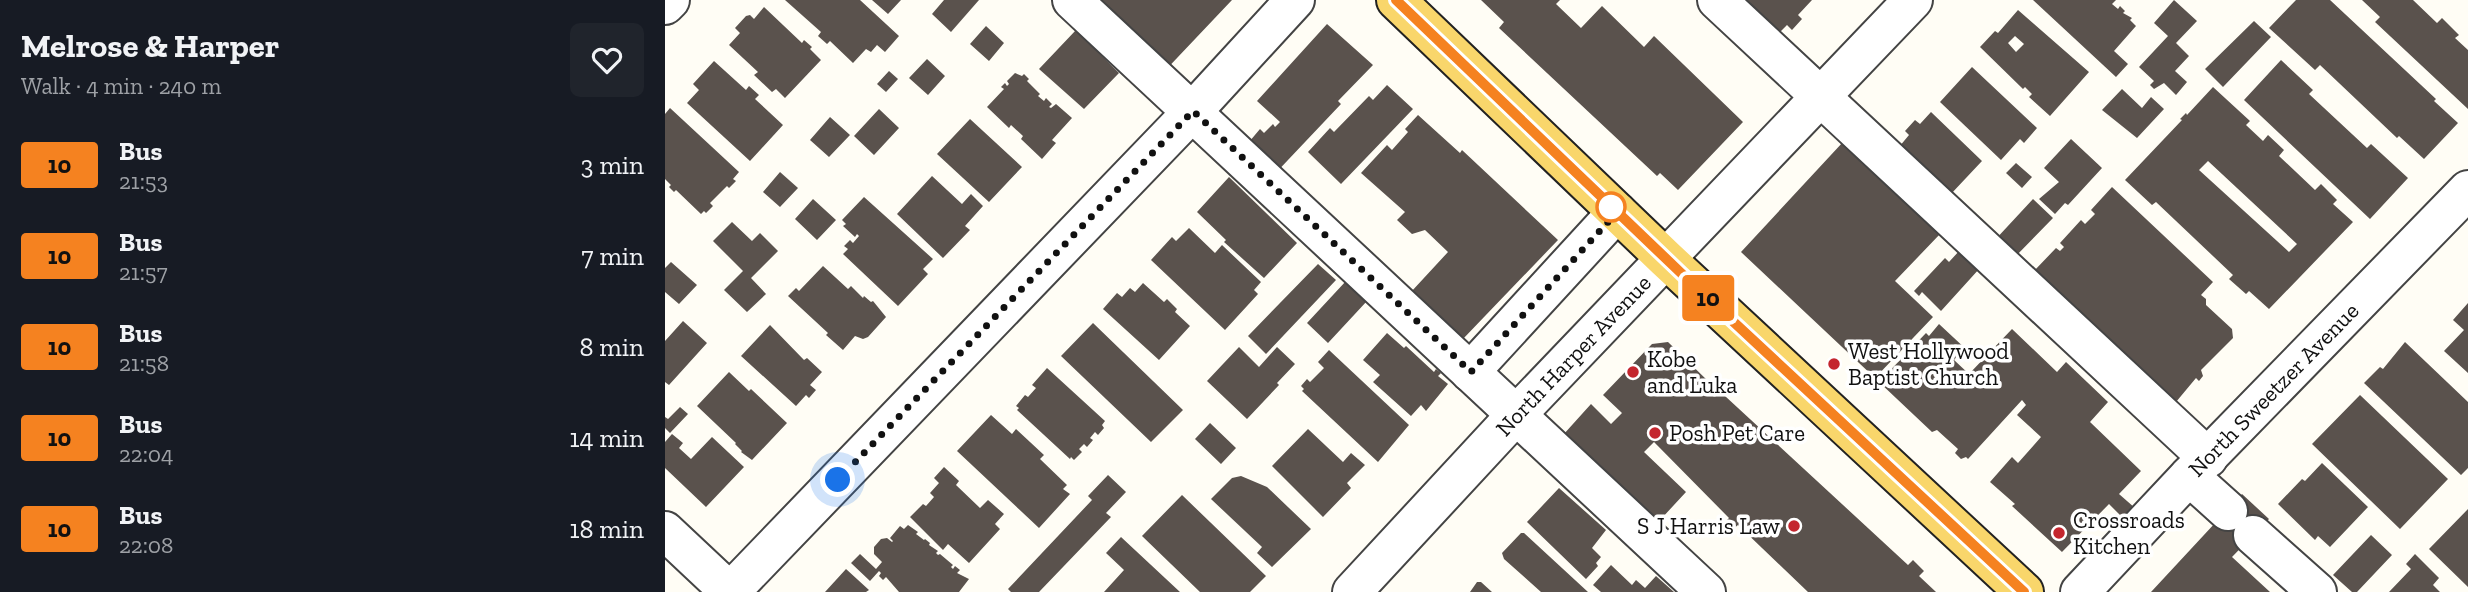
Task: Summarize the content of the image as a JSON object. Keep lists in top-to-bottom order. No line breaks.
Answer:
{"streets":{"street":["North Harper Avenue","North Sweetzer Avenue"]},"places":["West Hollywood Baptist Church","Kobe and Luka","Posh Pet Care","S J Harris Law","Crossroads Kitchen"],"lines":["bus line 10"],"page":{"heading":["Melrose & Harper","Walk · 4 min · 240 m"],"on_map":"10","list":[{"mark":"10","name":"Bus","note":"21:53","value":"3 min"},{"mark":"10","name":"Bus","note":"21:57","value":"7 min"},{"mark":"10","name":"Bus","note":"21:58","value":"8 min"},{"mark":"10","name":"Bus","note":"22:04","value":"14 min"},{"mark":"10","name":"Bus","note":"22:08","value":"18 min"}]}}
